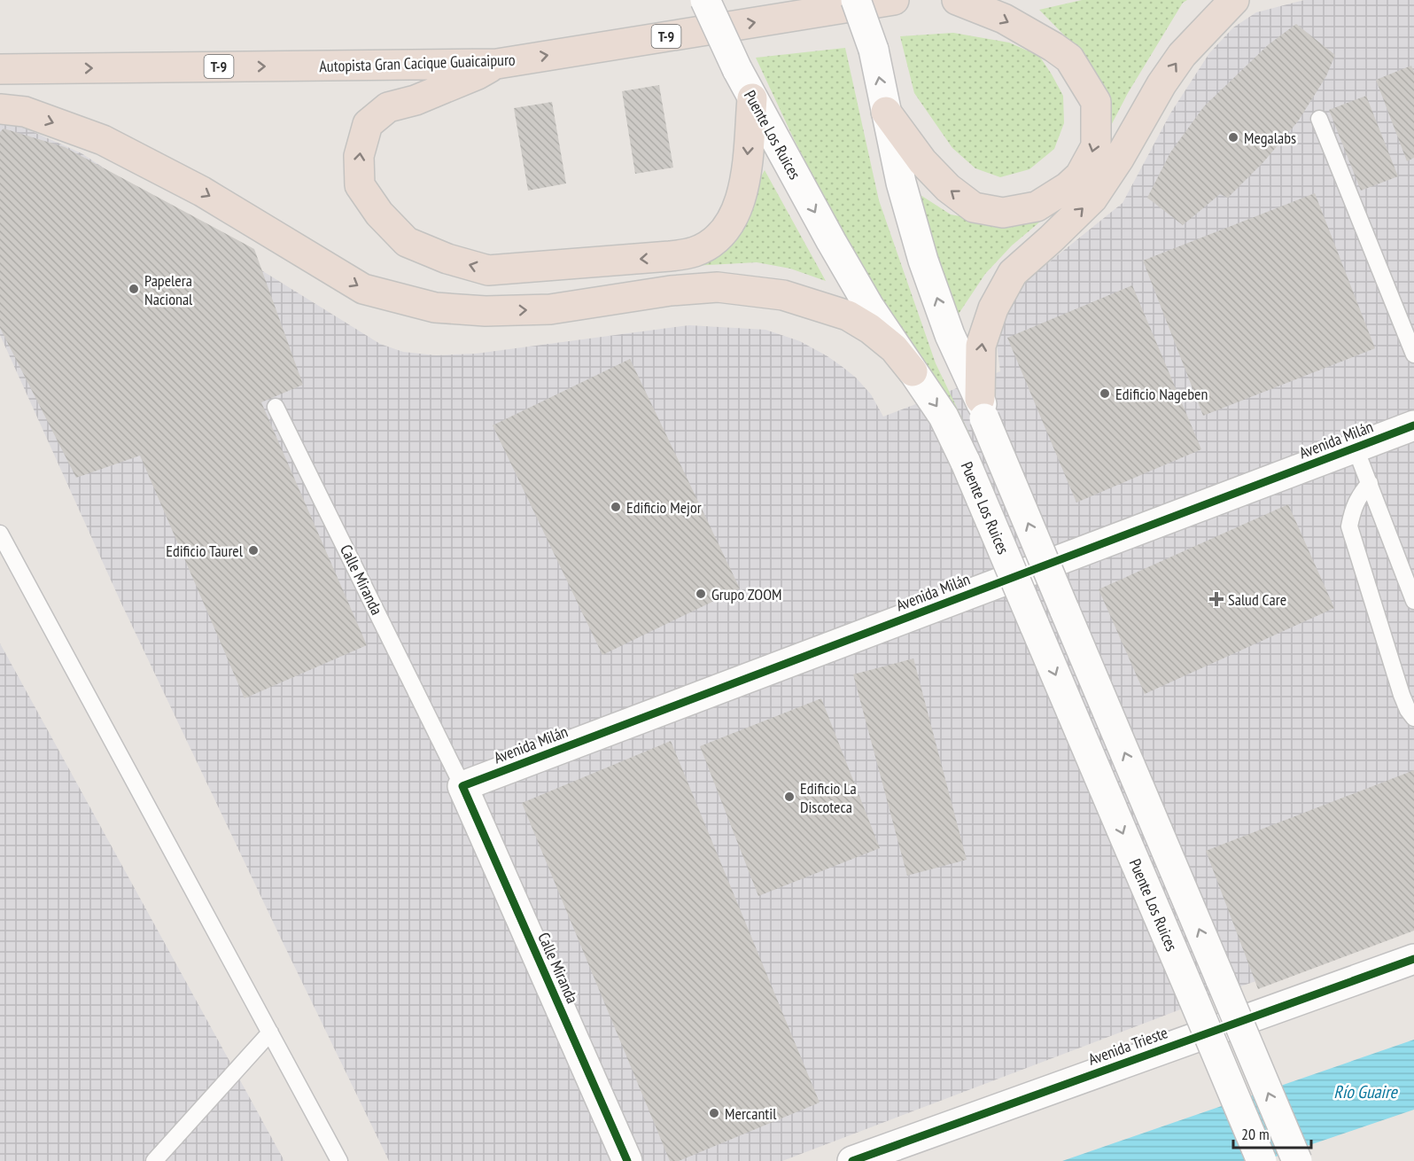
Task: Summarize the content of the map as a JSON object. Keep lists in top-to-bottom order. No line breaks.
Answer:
{"streets":{"highway":["T-9","Autopista Gran Cacique Guaicaipuro"],"main road":["Puente Los Ruices","Avenida Milán","Calle Miranda","Avenida Trieste"]},"crossings":[["Avenida Milán","Calle Miranda"]],"water":["Río Guaire"],"places":{"other":["Megalabs","Papelera Nacional","Edificio Nageben","Edificio Mejor","Edificio Taurel","Grupo ZOOM","Edificio La Discoteca","Mercantil"],"health":["Salud Care"]},"scale_bar":"20 m"}
